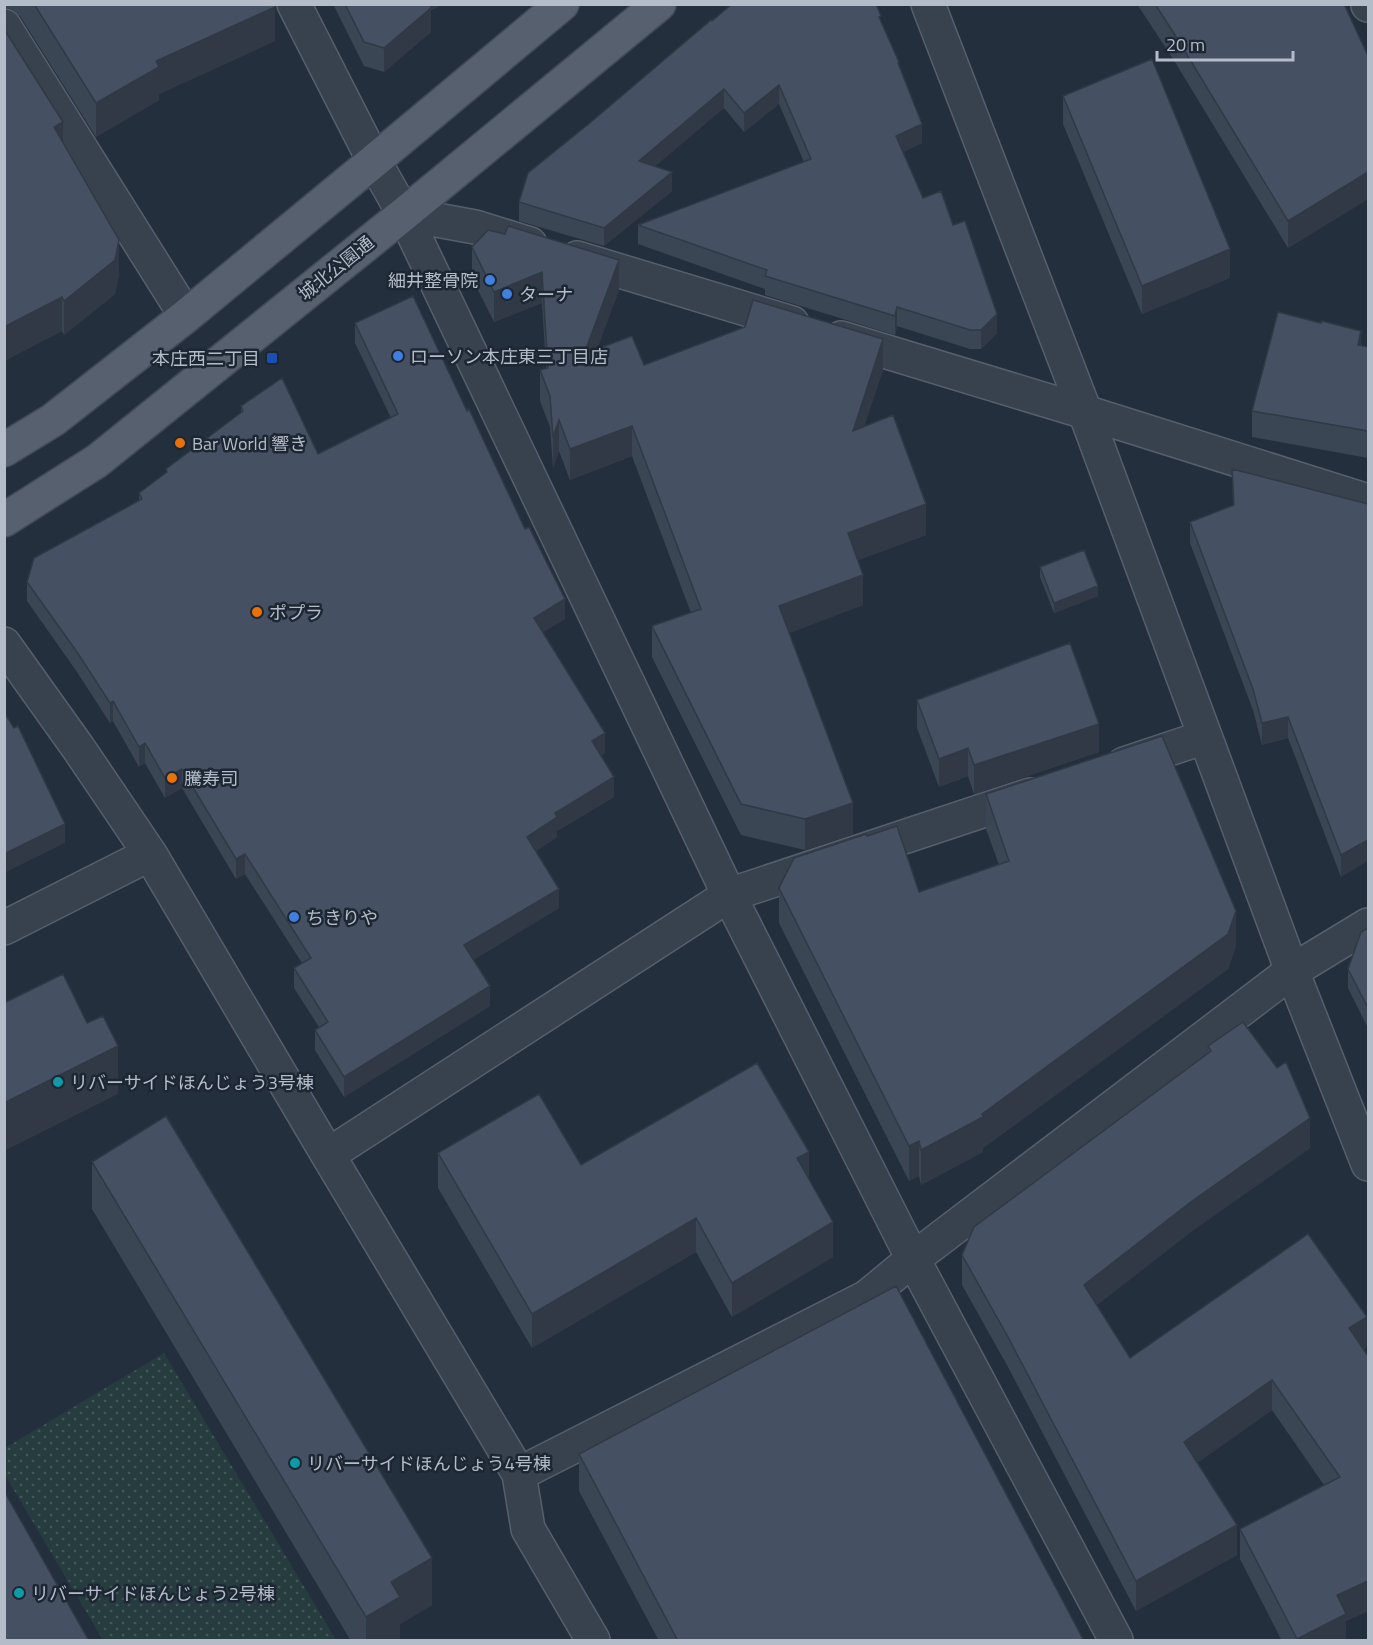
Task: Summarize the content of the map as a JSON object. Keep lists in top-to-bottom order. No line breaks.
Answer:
{"streets":{"main road":["城北公園通"]},"places":{"other":["細井整骨院","ターナ","ローソン本庄東三丁目店","Bar World 響き","ポプラ","騰寿司","ちきりや","リバーサイドほんじょう3号棟","リバーサイドほんじょう4号棟","リバーサイドほんじょう2号棟"],"transit":["本庄西二丁目"]},"scale_bar":"20 m"}
